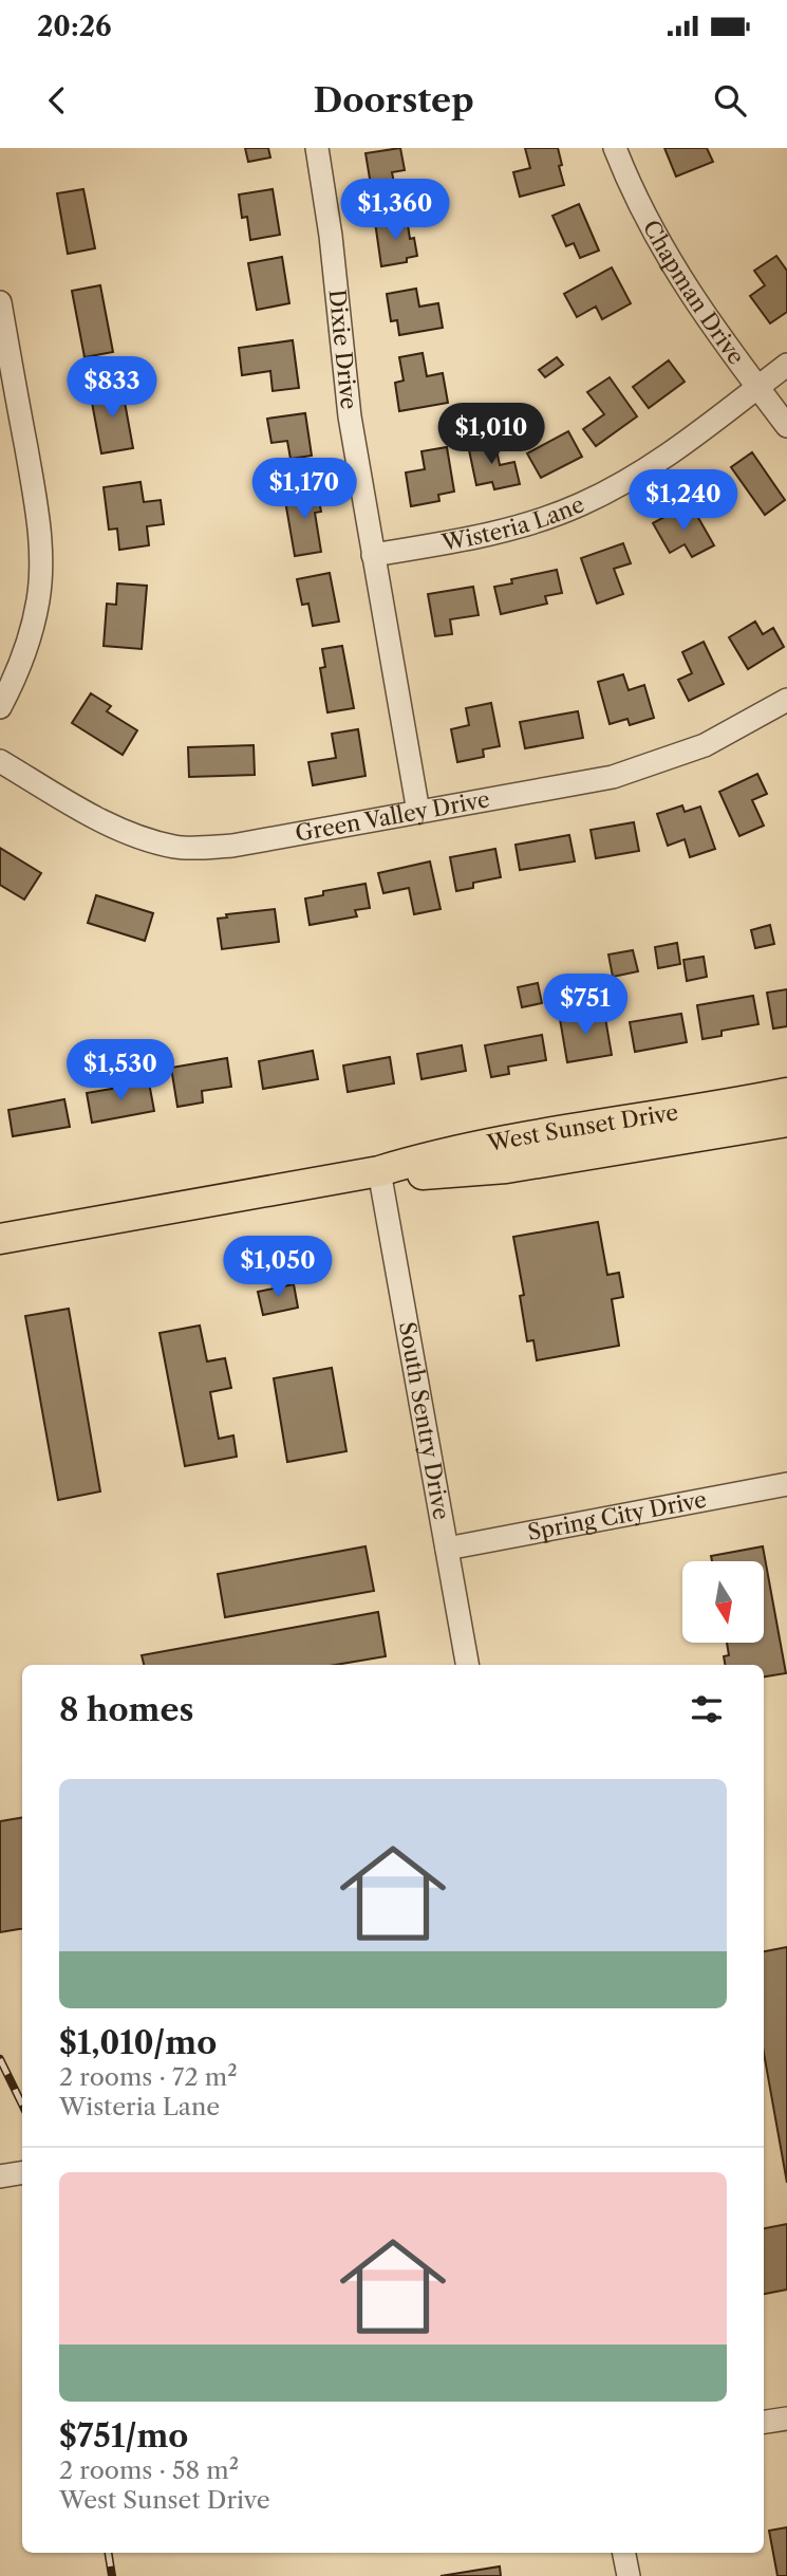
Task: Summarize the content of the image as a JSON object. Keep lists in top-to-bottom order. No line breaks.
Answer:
{"streets":{"main road":["West Sunset Drive"],"street":["Chapman Drive","Dixie Drive","Wisteria Lane","Green Valley Drive","South Sentry Drive","Spring City Drive"]},"crossings":[["Chapman Drive","Wisteria Lane"],["Dixie Drive","Wisteria Lane"],["Dixie Drive","Green Valley Drive"],["West Sunset Drive","South Sentry Drive"],["South Sentry Drive","Spring City Drive"]],"north":"bottom","page":{"status":"20:26","header":"Doorstep","price":["$1,360","$833","$1,010","$1,170","$1,240","$751","$1,530","$1,050"],"heading":"8 homes","list":[{"name":"$1,010/mo","note":"2 rooms · 72 m² · Wisteria Lane"},{"name":"$751/mo","note":"2 rooms · 58 m² · West Sunset Drive"}]}}
